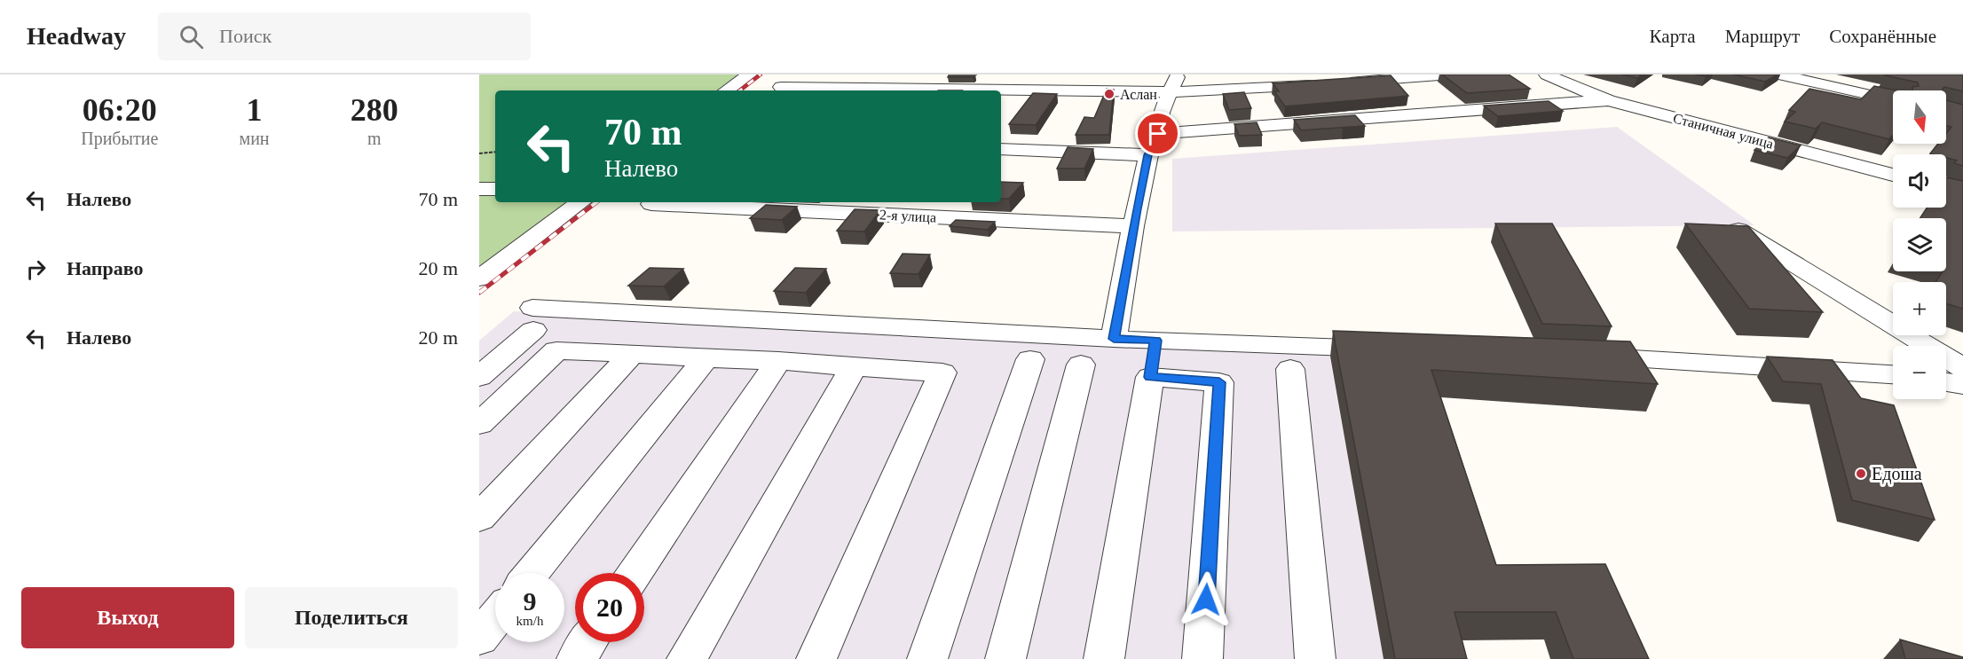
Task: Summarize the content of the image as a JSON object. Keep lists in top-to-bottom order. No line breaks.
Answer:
{"streets":{"street":["Станичная улица","2-я улица"]},"places":["Аслан","Едоша"],"north":"bottom","page":{"header":"Headway","search":"Поиск","nav":["Карта","Маршрут","Сохранённые"],"eta":["06:20","Прибытие","1","мин","280","m"],"map_buttons":["+","−"],"turn":["70 m","Налево"],"list":[{"name":"Налево","value":"70 m"},{"name":"Направо","value":"20 m"},{"name":"Налево","value":"20 m"}],"speed":"9 km/h","limit":"20","buttons":["Выход","Поделиться"]}}
